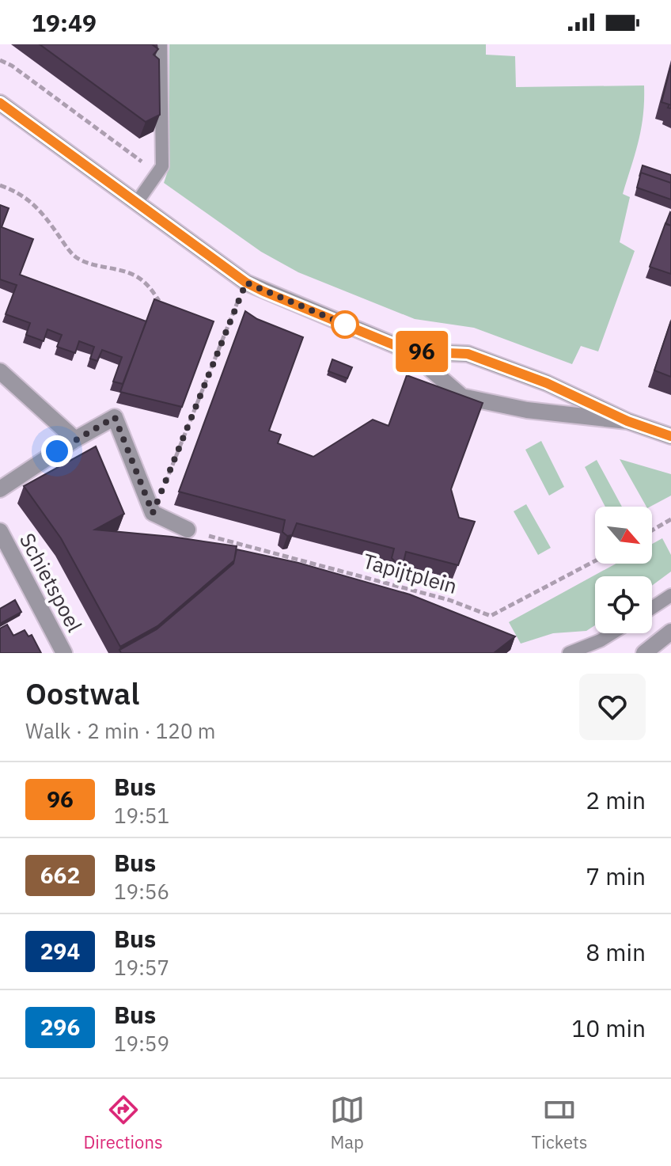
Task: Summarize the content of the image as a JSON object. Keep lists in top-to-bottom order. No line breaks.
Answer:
{"streets":{"street":["Schietspoel"],"path":["Tapijtplein"]},"lines":["bus line 96"],"north":"bottom right","page":{"status":"19:49","on_map":"96","heading":["Oostwal","Walk · 2 min · 120 m"],"list":[{"mark":"96","name":"Bus","note":"19:51","value":"2 min"},{"mark":"662","name":"Bus","note":"19:56","value":"7 min"},{"mark":"294","name":"Bus","note":"19:57","value":"8 min"},{"mark":"296","name":"Bus","note":"19:59","value":"10 min"}],"tabs":["Directions","Map","Tickets"]}}
